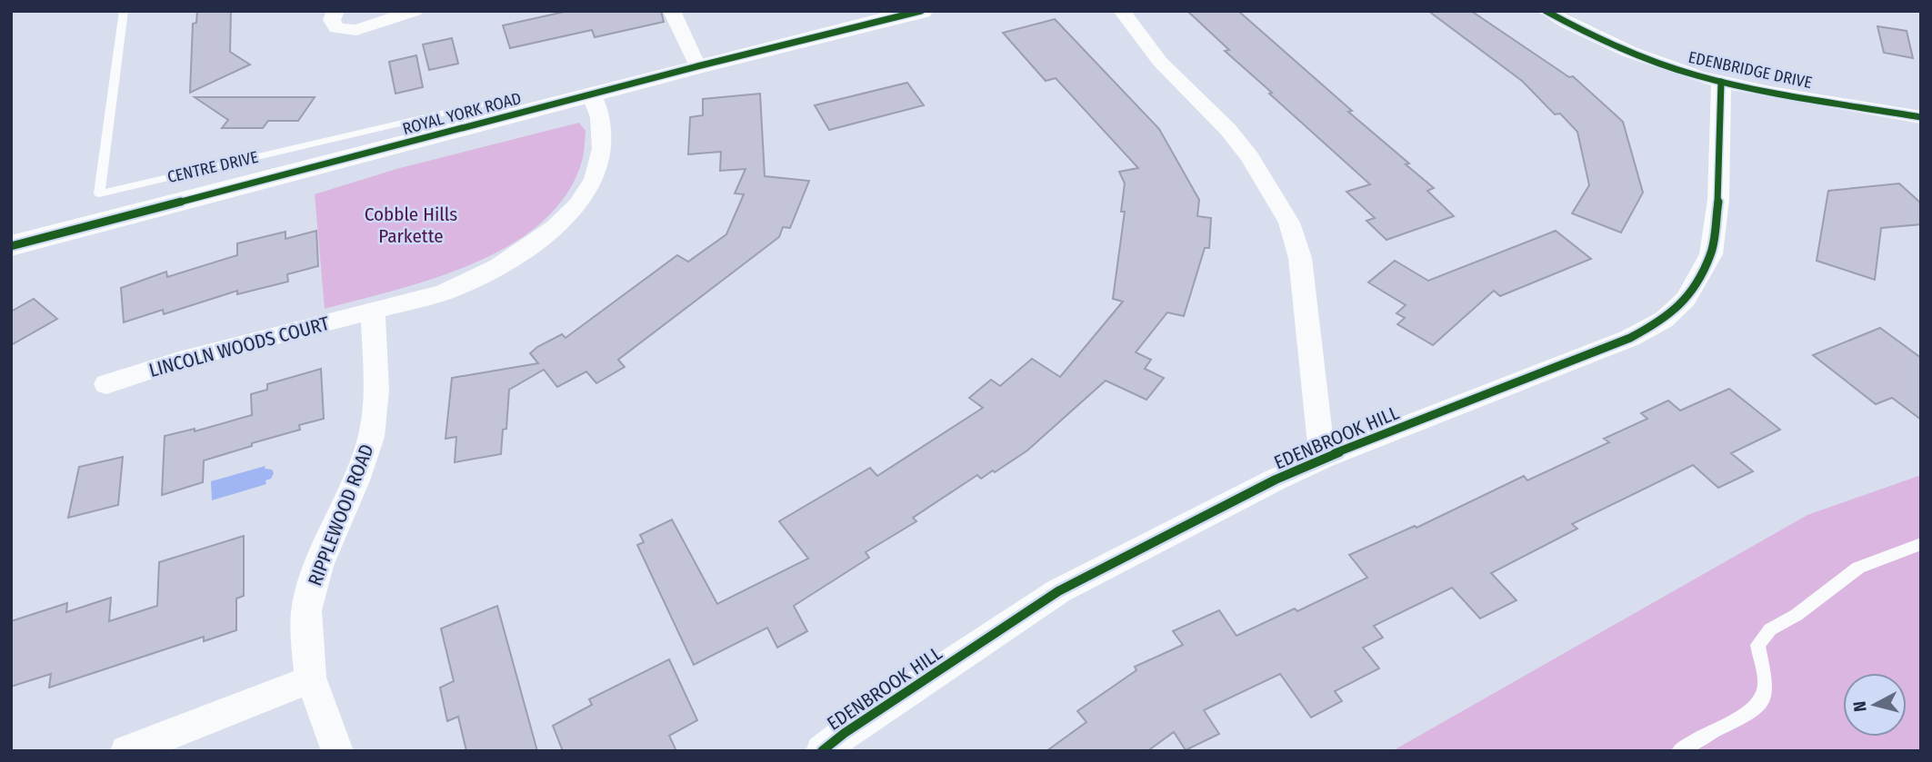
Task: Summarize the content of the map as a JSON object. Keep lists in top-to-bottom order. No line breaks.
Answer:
{"streets":{"main road":["ROYAL YORK ROAD"],"street":["EDENBRIDGE DRIVE","LINCOLN WOODS COURT","EDENBROOK HILL","RIPPLEWOOD ROAD"],"lane":["CENTRE DRIVE"]},"crossings":[["EDENBRIDGE DRIVE","EDENBROOK HILL"],["ROYAL YORK ROAD","CENTRE DRIVE"],["ROYAL YORK ROAD","LINCOLN WOODS COURT"],["LINCOLN WOODS COURT","RIPPLEWOOD ROAD"]],"parks":["Cobble Hills Parkette"],"north":"left"}
